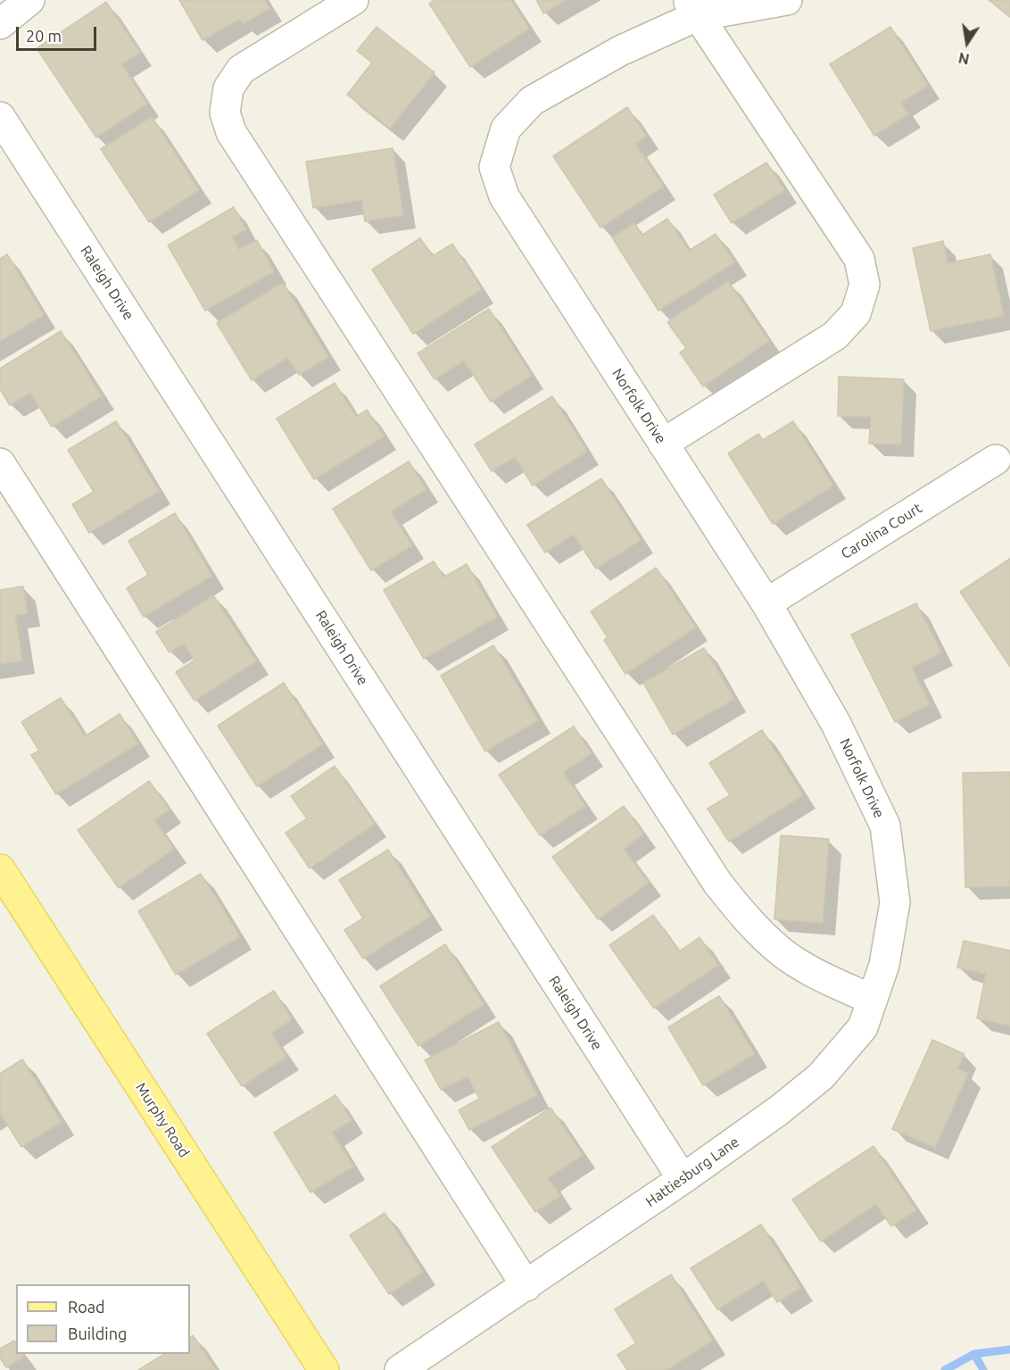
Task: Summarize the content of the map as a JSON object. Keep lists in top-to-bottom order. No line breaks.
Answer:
{"streets":{"main road":["Murphy Road"],"street":["Raleigh Drive","Norfolk Drive","Carolina Court","Hattiesburg Lane"]},"crossings":[["Raleigh Drive","Hattiesburg Lane"],["Norfolk Drive","Carolina Court"],["Norfolk Drive","Hattiesburg Lane"]],"legend":["Road","Building"],"scale_bar":"20 m","north":"bottom"}
